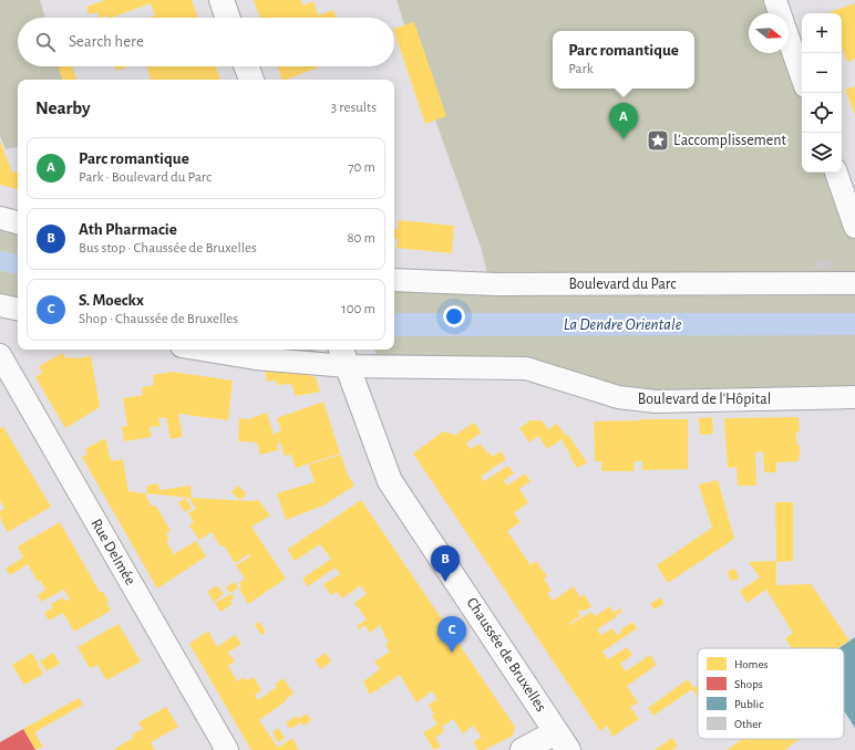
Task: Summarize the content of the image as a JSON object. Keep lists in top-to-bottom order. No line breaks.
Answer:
{"streets":{"street":["Boulevard du Parc","Boulevard de l'Hôpital","Rue Delmée","Chaussée de Bruxelles"]},"crossings":[["Boulevard de l'Hôpital","Chaussée de Bruxelles"]],"water":["La Dendre Orientale"],"places":{"place":["L'accomplissement"]},"legend":["Homes","Shops","Public","Other"],"north":"right","page":{"map_buttons":["+","−"],"search":"Search here","popup":["Parc romantique","Park"],"heading":["Nearby","3 results"],"pins":["A","B","C"],"list":[{"mark":"A","name":"Parc romantique","note":"Park · Boulevard du Parc","value":"70 m"},{"mark":"B","name":"Ath Pharmacie","note":"Bus stop · Chaussée de Bruxelles","value":"80 m"},{"mark":"C","name":"S. Moeckx","note":"Shop · Chaussée de Bruxelles","value":"100 m"}]}}
